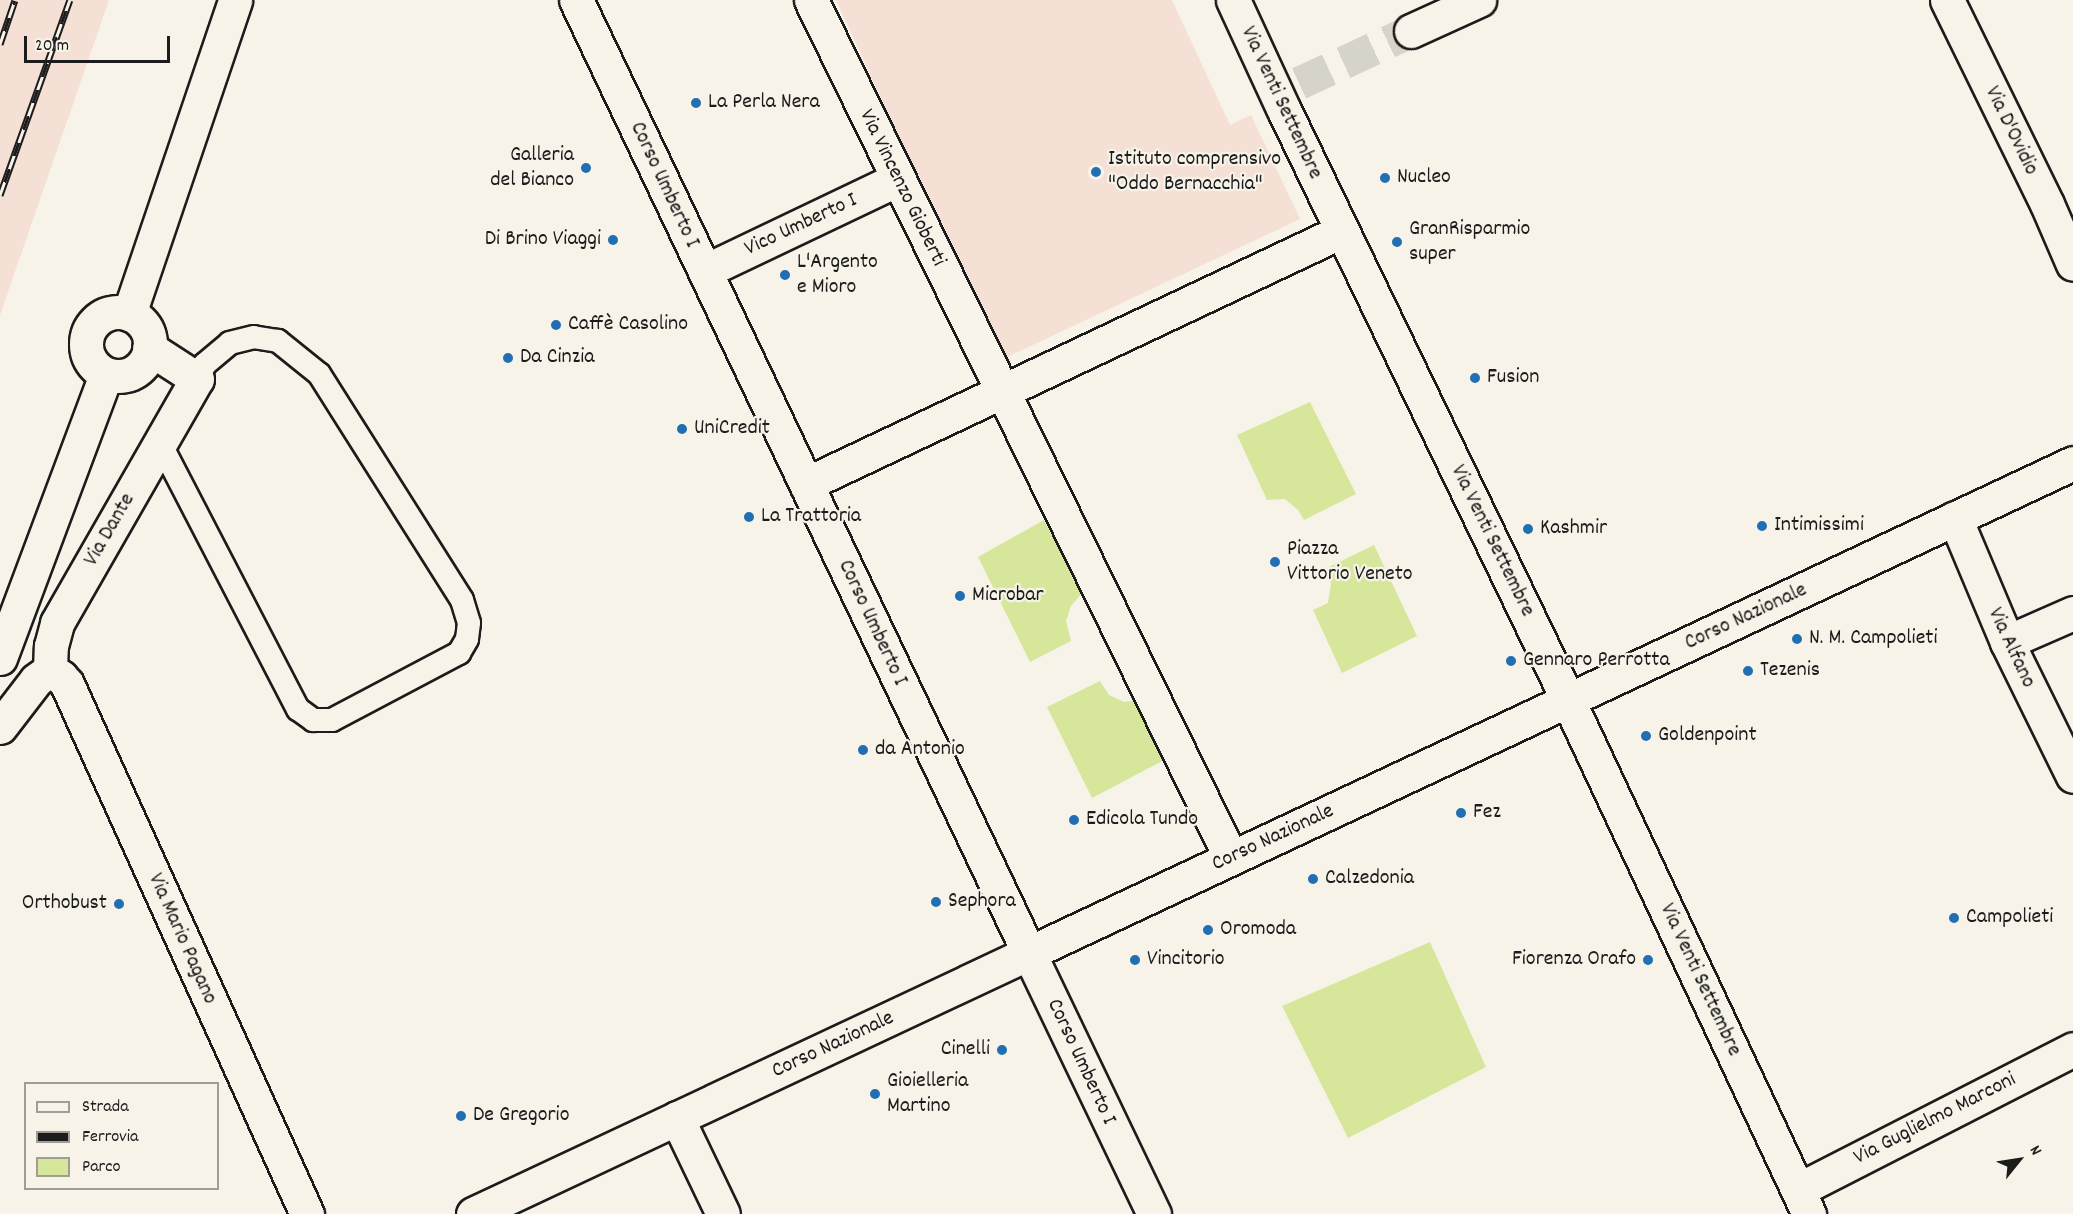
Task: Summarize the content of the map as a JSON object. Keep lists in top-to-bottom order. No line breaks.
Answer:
{"streets":{"street":["Via Venti Settembre","Via D'Ovidio","Corso Umberto I","Via Vincenzo Gioberti","Vico Umberto I","Via Dante","Corso Nazionale","Via Alfano","Via Mario Pagano","Via Guglielmo Marconi"]},"crossings":[["Via Venti Settembre","Corso Nazionale"],["Via Venti Settembre","Via Guglielmo Marconi"],["Corso Umberto I","Vico Umberto I"],["Corso Umberto I","Corso Nazionale"],["Via Vincenzo Gioberti","Vico Umberto I"],["Via Dante","Via Mario Pagano"],["Corso Nazionale","Via Alfano"]],"places":["La Perla Nera","Galleria del Bianco","Istituto comprensivo \"Oddo Bernacchia\"","Nucleo","Di Brino Viaggi","GranRisparmio super","L'Argento e Mioro","Caffè Casolino","Da Cinzia","Fusion","UniCredit","La Trattoria","Intimissimi","Kashmir","Piazza Vittorio Veneto","Microbar","N. M. Campolieti","Gennaro Perrotta","Tezenis","Goldenpoint","da Antonio","Fez","Edicola Tundo","Calzedonia","Sephora","Orthobust","Campolieti","Oromoda","Vincitorio","Fiorenza Orafo","Cinelli","Gioielleria Martino","De Gregorio"],"legend":["Strada","Ferrovia","Parco"],"scale_bar":"20 m","north":"top right"}
